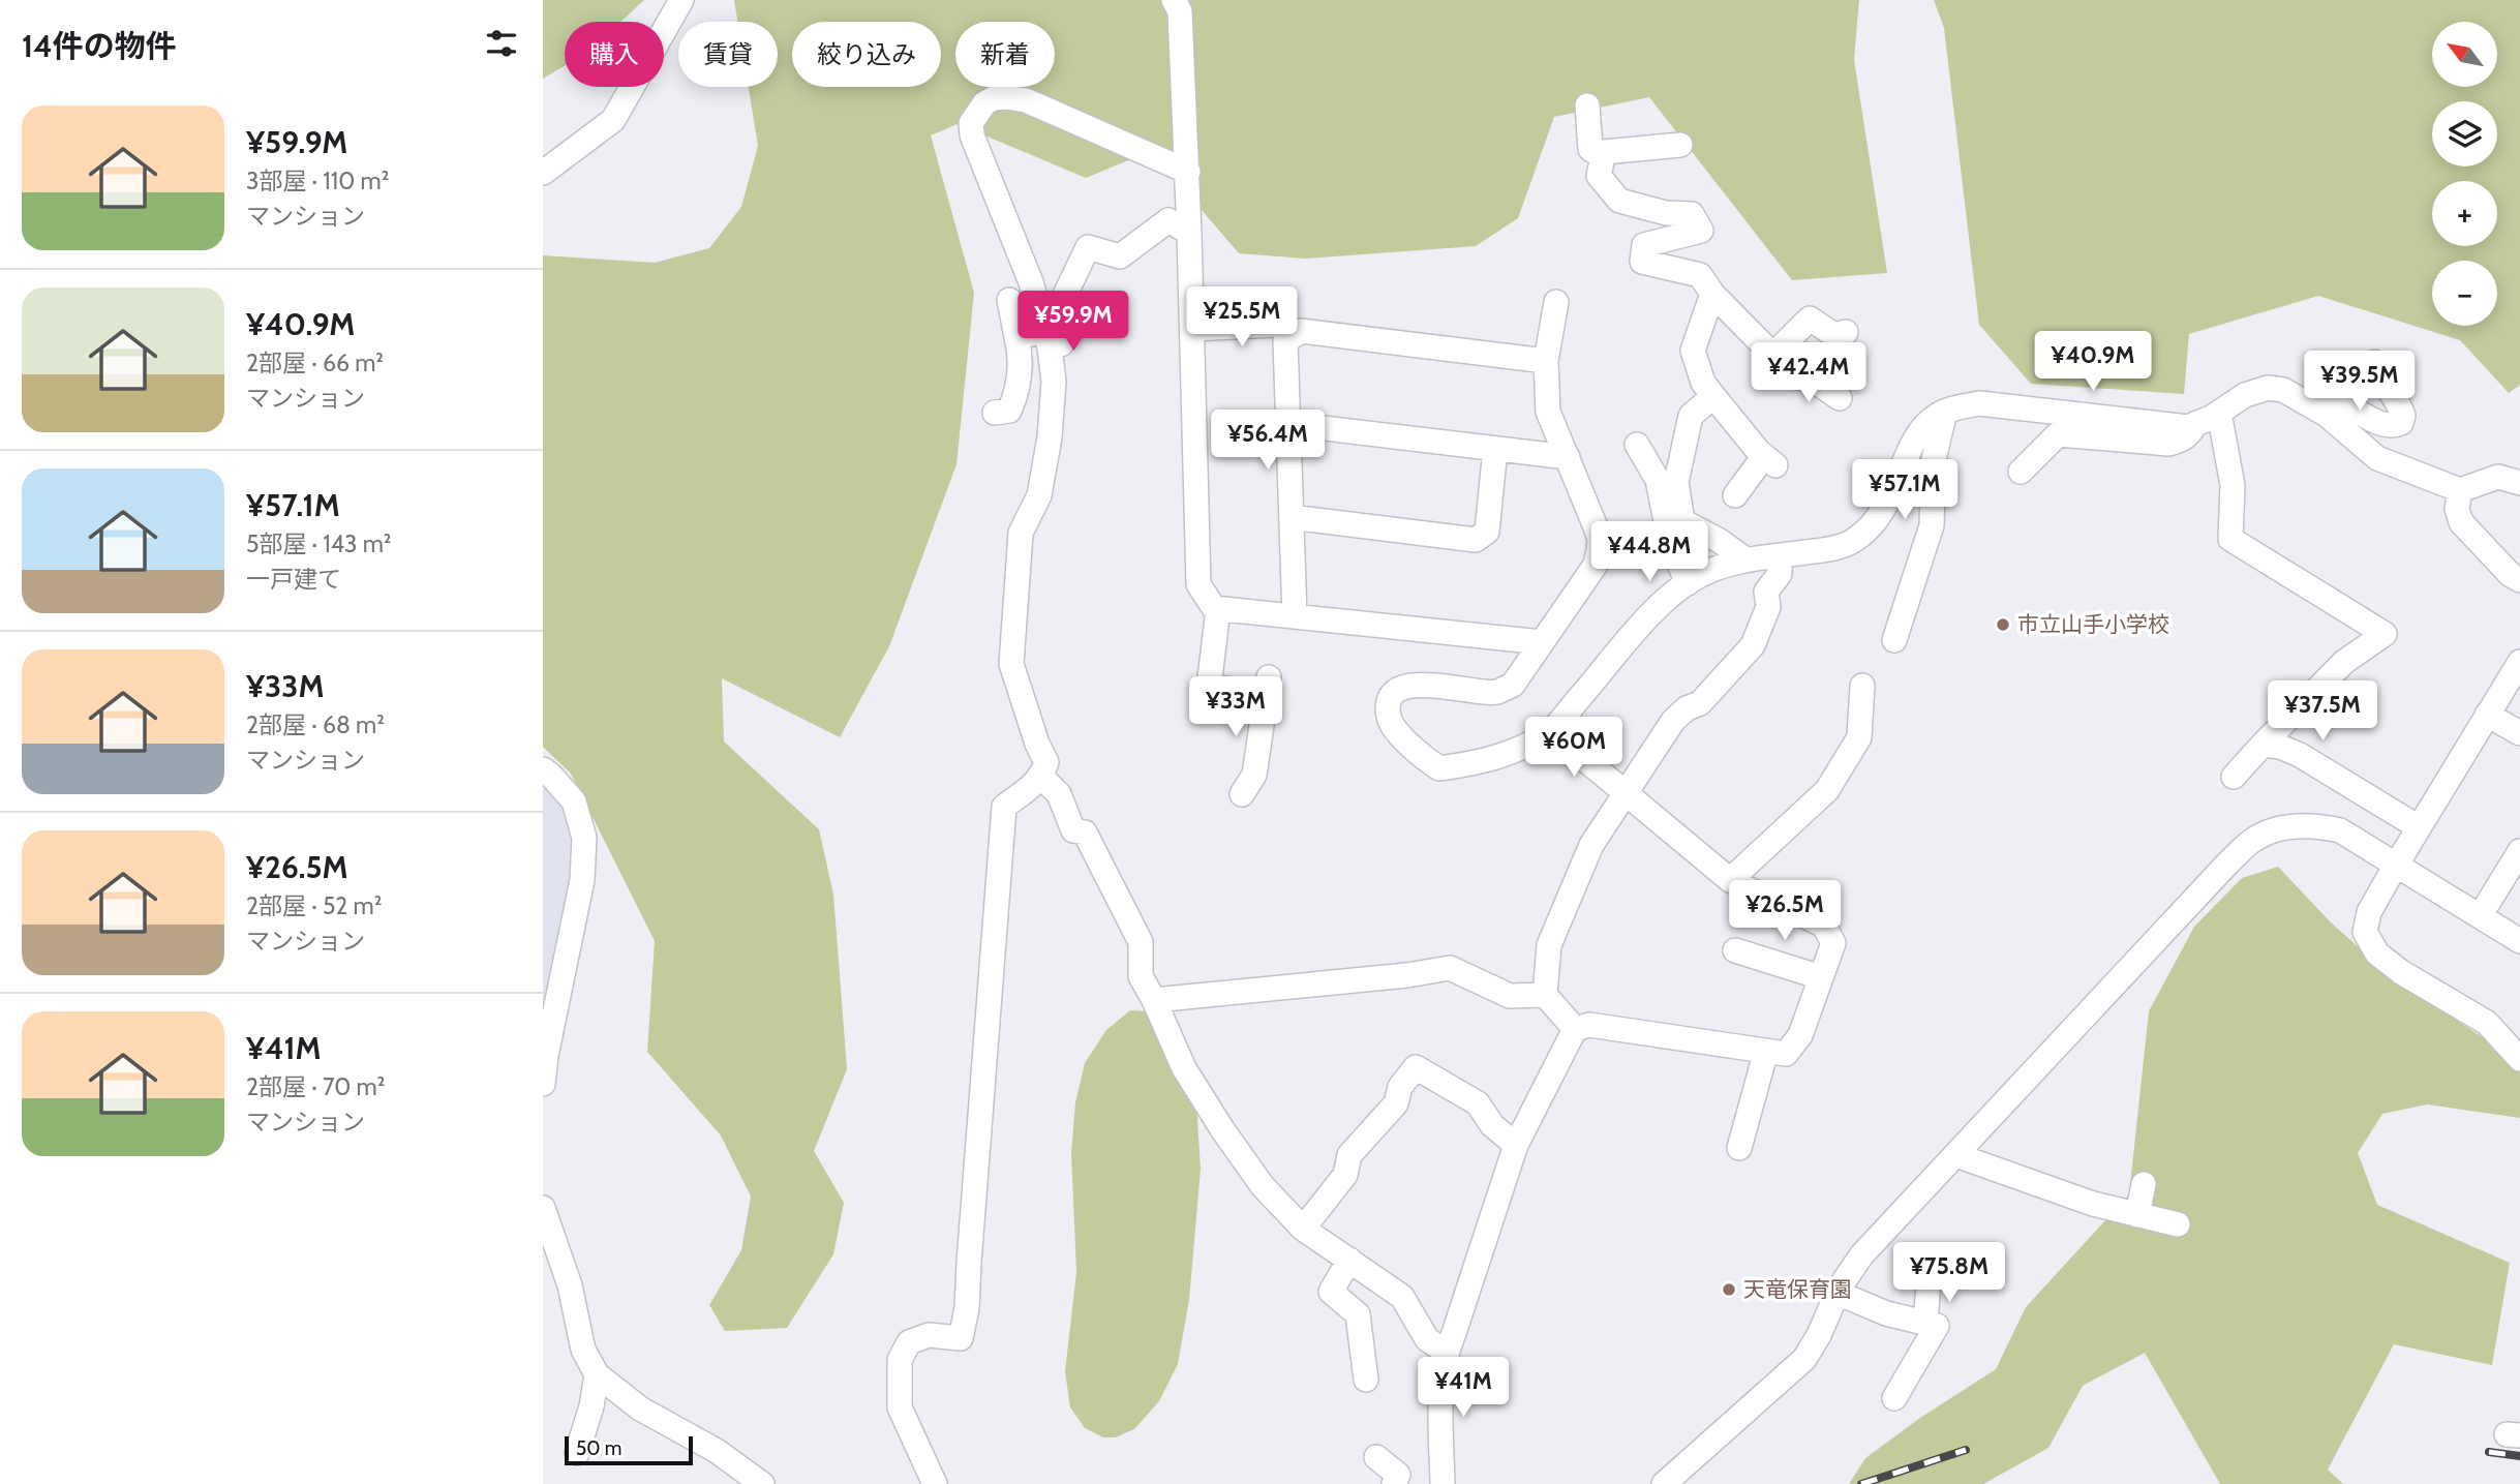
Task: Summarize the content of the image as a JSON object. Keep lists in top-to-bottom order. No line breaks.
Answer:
{"places":["市立山手小学校","天竜保育園"],"scale_bar":"50 m","north":"top left","page":{"heading":"14件の物件","map_buttons":["+","−"],"chip":["購入","賃貸","絞り込み","新着"],"list":[{"name":"¥59.9M","note":"3部屋 · 110 m² · マンション"},{"name":"¥40.9M","note":"2部屋 · 66 m² · マンション"},{"name":"¥57.1M","note":"5部屋 · 143 m² · 一戸建て"},{"name":"¥33M","note":"2部屋 · 68 m² · マンション"},{"name":"¥26.5M","note":"2部屋 · 52 m² · マンション"},{"name":"¥41M","note":"2部屋 · 70 m² · マンション"}],"price":["¥25.5M","¥59.9M","¥40.9M","¥42.4M","¥39.5M","¥56.4M","¥57.1M","¥44.8M","¥33M","¥37.5M","¥60M","¥26.5M","¥75.8M","¥41M"],"scale":"50 m"}}
